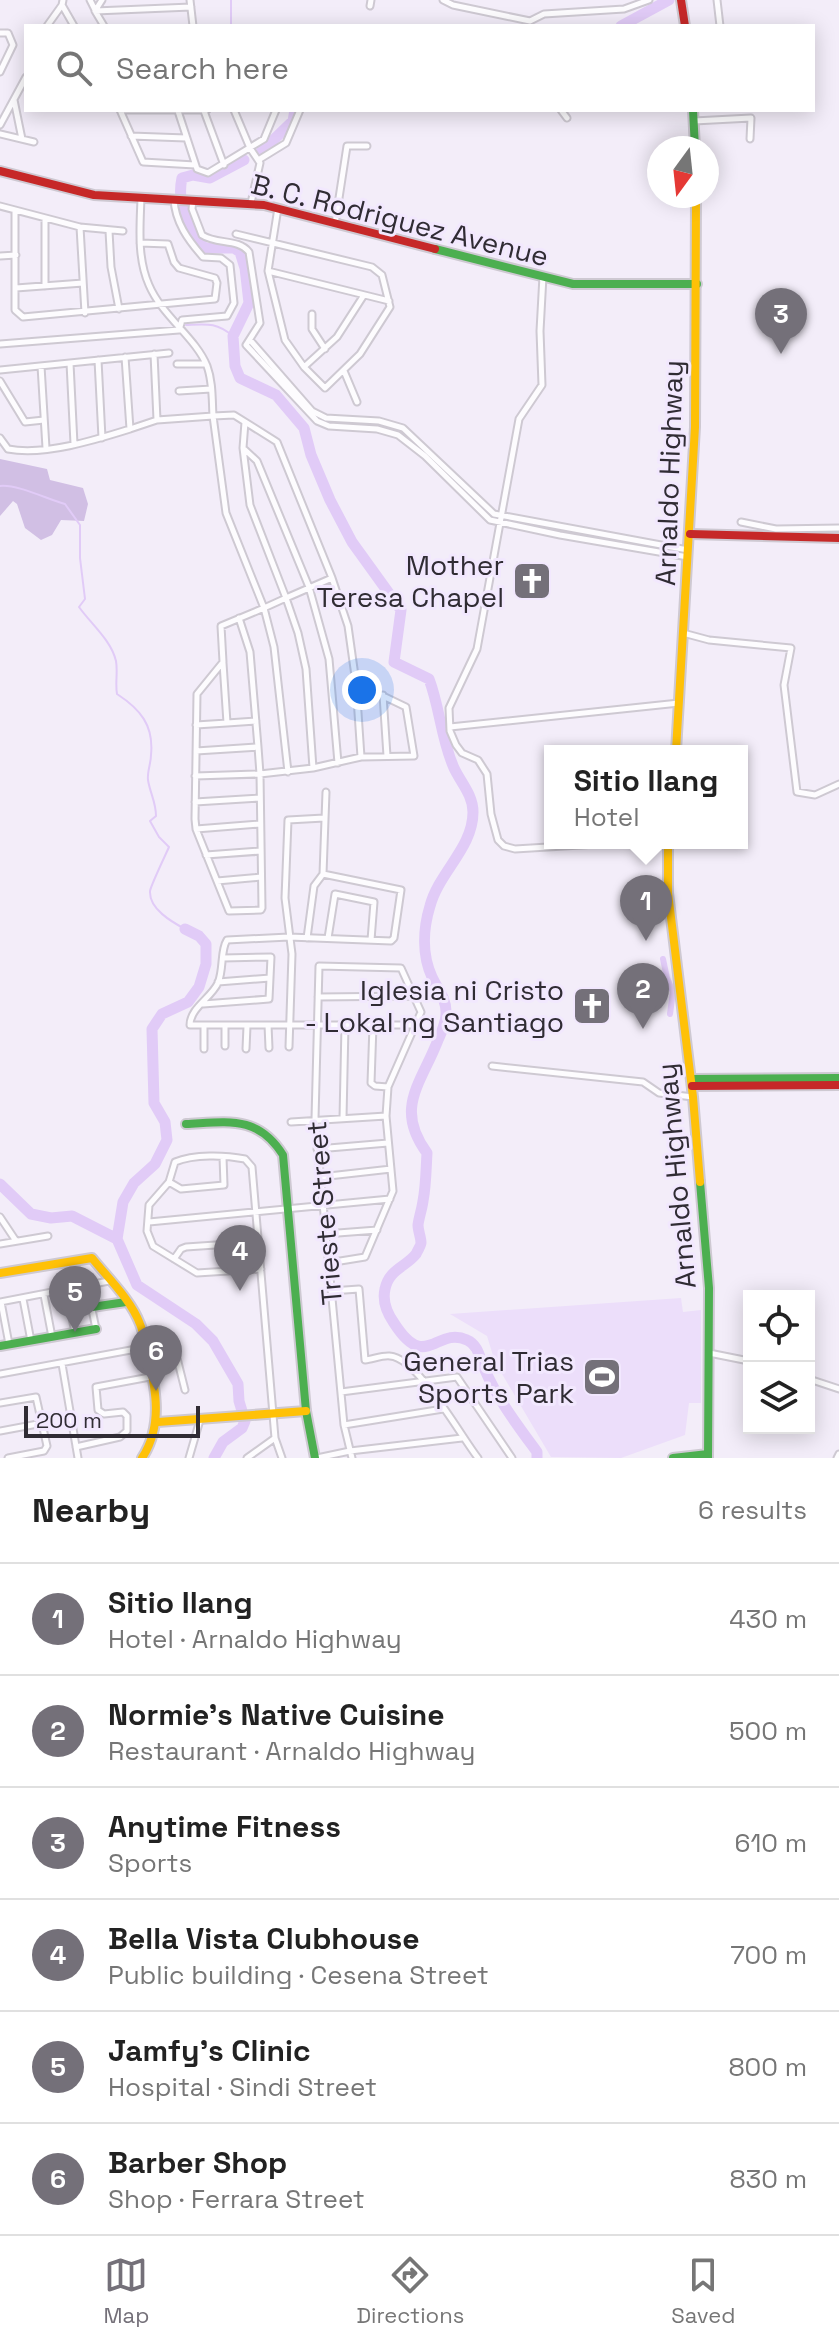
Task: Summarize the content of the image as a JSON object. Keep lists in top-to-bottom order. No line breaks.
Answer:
{"streets":{"street":["B. C. Rodriguez Avenue","Arnaldo Highway","Trieste Street"]},"crossings":[["B. C. Rodriguez Avenue","Arnaldo Highway"]],"places":{"church":["Mother Teresa Chapel","Iglesia ni Cristo - Lokal ng Santiago"],"sports":["General Trias Sports Park"]},"scale_bar":"200 m","north":"bottom","page":{"search":"Search here","pins":["3","1","2","4","5","6"],"popup":["Sitio Ilang","Hotel"],"scale":"200 m","heading":["Nearby","6 results"],"list":[{"mark":"1","name":"Sitio Ilang","note":"Hotel · Arnaldo Highway","value":"430 m"},{"mark":"2","name":"Normie's Native Cuisine","note":"Restaurant · Arnaldo Highway","value":"500 m"},{"mark":"3","name":"Anytime Fitness","note":"Sports","value":"610 m"},{"mark":"4","name":"Bella Vista Clubhouse","note":"Public building · Cesena Street","value":"700 m"},{"mark":"5","name":"Jamfy's Clinic","note":"Hospital · Sindi Street","value":"800 m"},{"mark":"6","name":"Barber Shop","note":"Shop · Ferrara Street","value":"830 m"}],"nav":["Map","Directions","Saved"]}}
